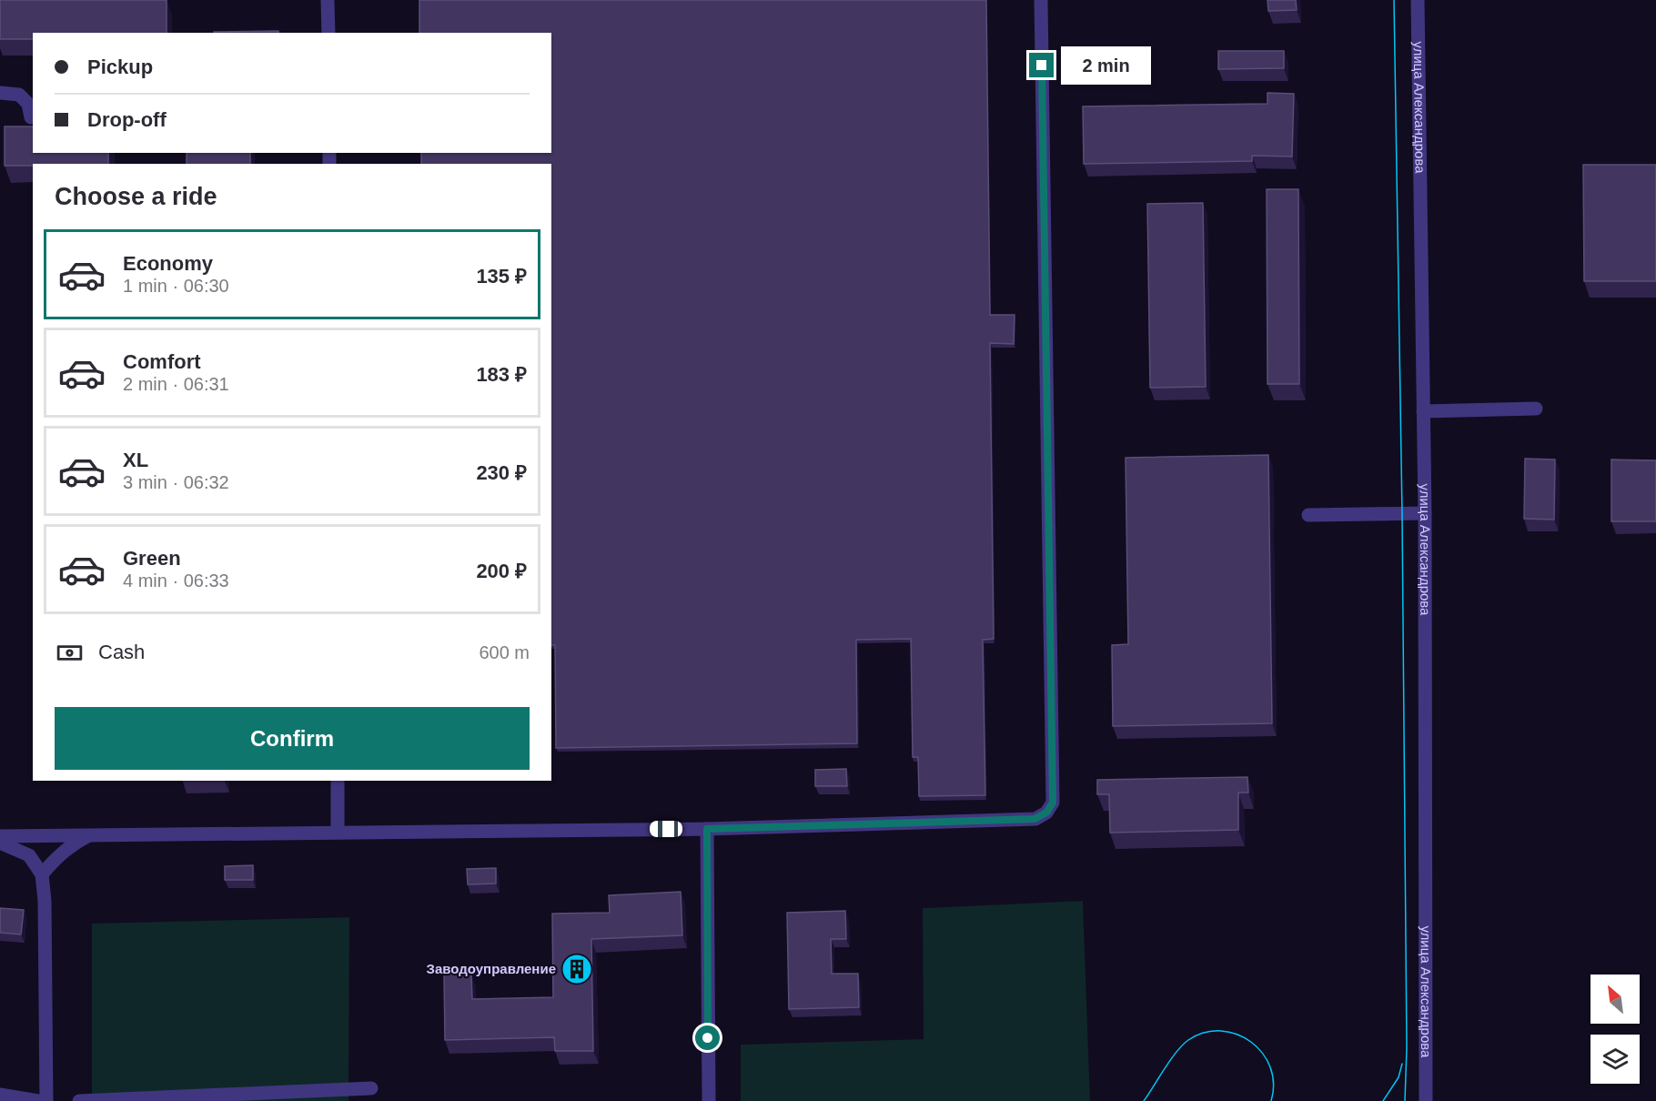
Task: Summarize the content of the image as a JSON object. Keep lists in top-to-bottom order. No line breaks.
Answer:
{"streets":{"street":["улица Александрова"]},"places":{"building":["Заводоуправление"]},"north":"top left","page":{"banner":["Pickup","Drop-off"],"bubble":"2 min","heading":"Choose a ride","list":[{"name":"Economy","note":"1 min · 06:30","value":"135 ₽"},{"name":"Comfort","note":"2 min · 06:31","value":"183 ₽"},{"name":"XL","note":"3 min · 06:32","value":"230 ₽"},{"name":"Green","note":"4 min · 06:33","value":"200 ₽"}],"pay":["Cash","600 m"],"buttons":"Confirm"}}
